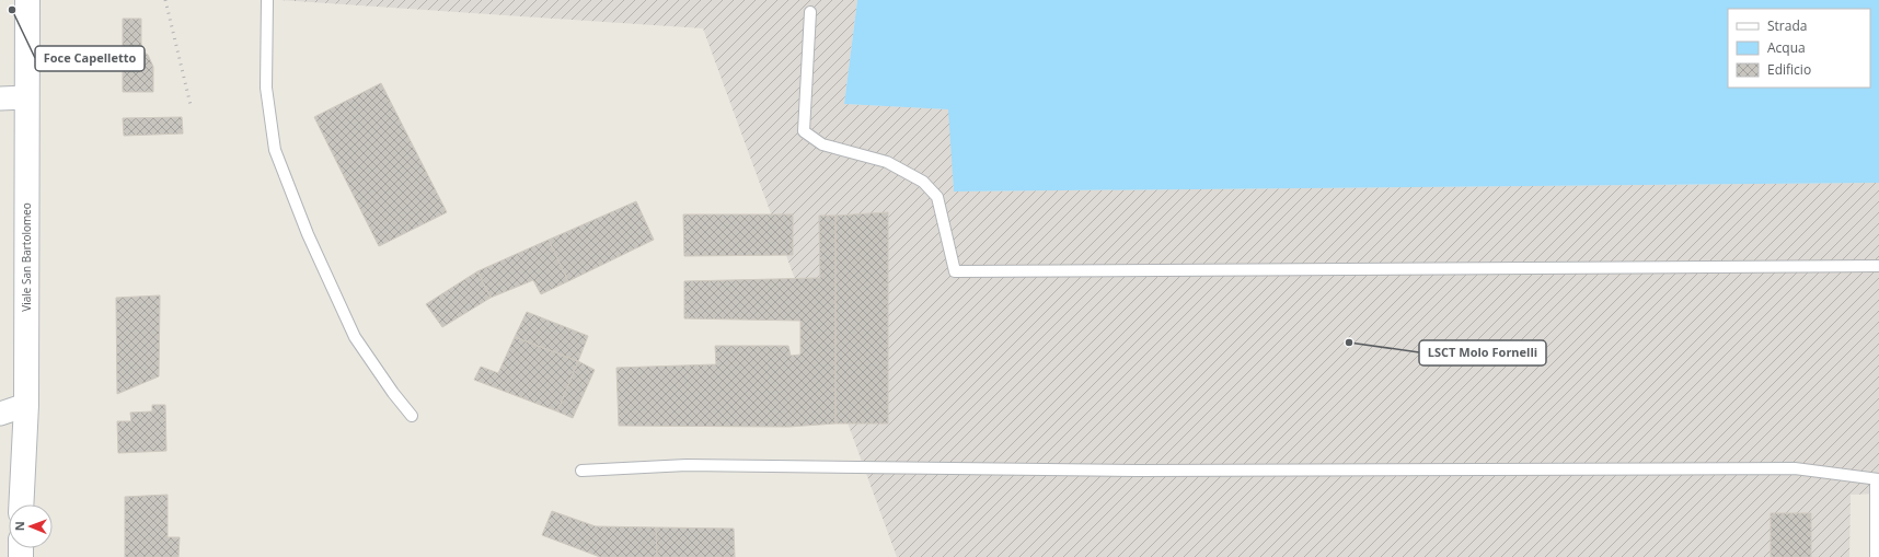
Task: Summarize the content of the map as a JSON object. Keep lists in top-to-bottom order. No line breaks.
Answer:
{"streets":{"main road":["Viale San Bartolomeo"]},"places":["Foce Capelletto","LSCT Molo Fornelli"],"legend":["Strada","Acqua","Edificio"],"north":"left"}
